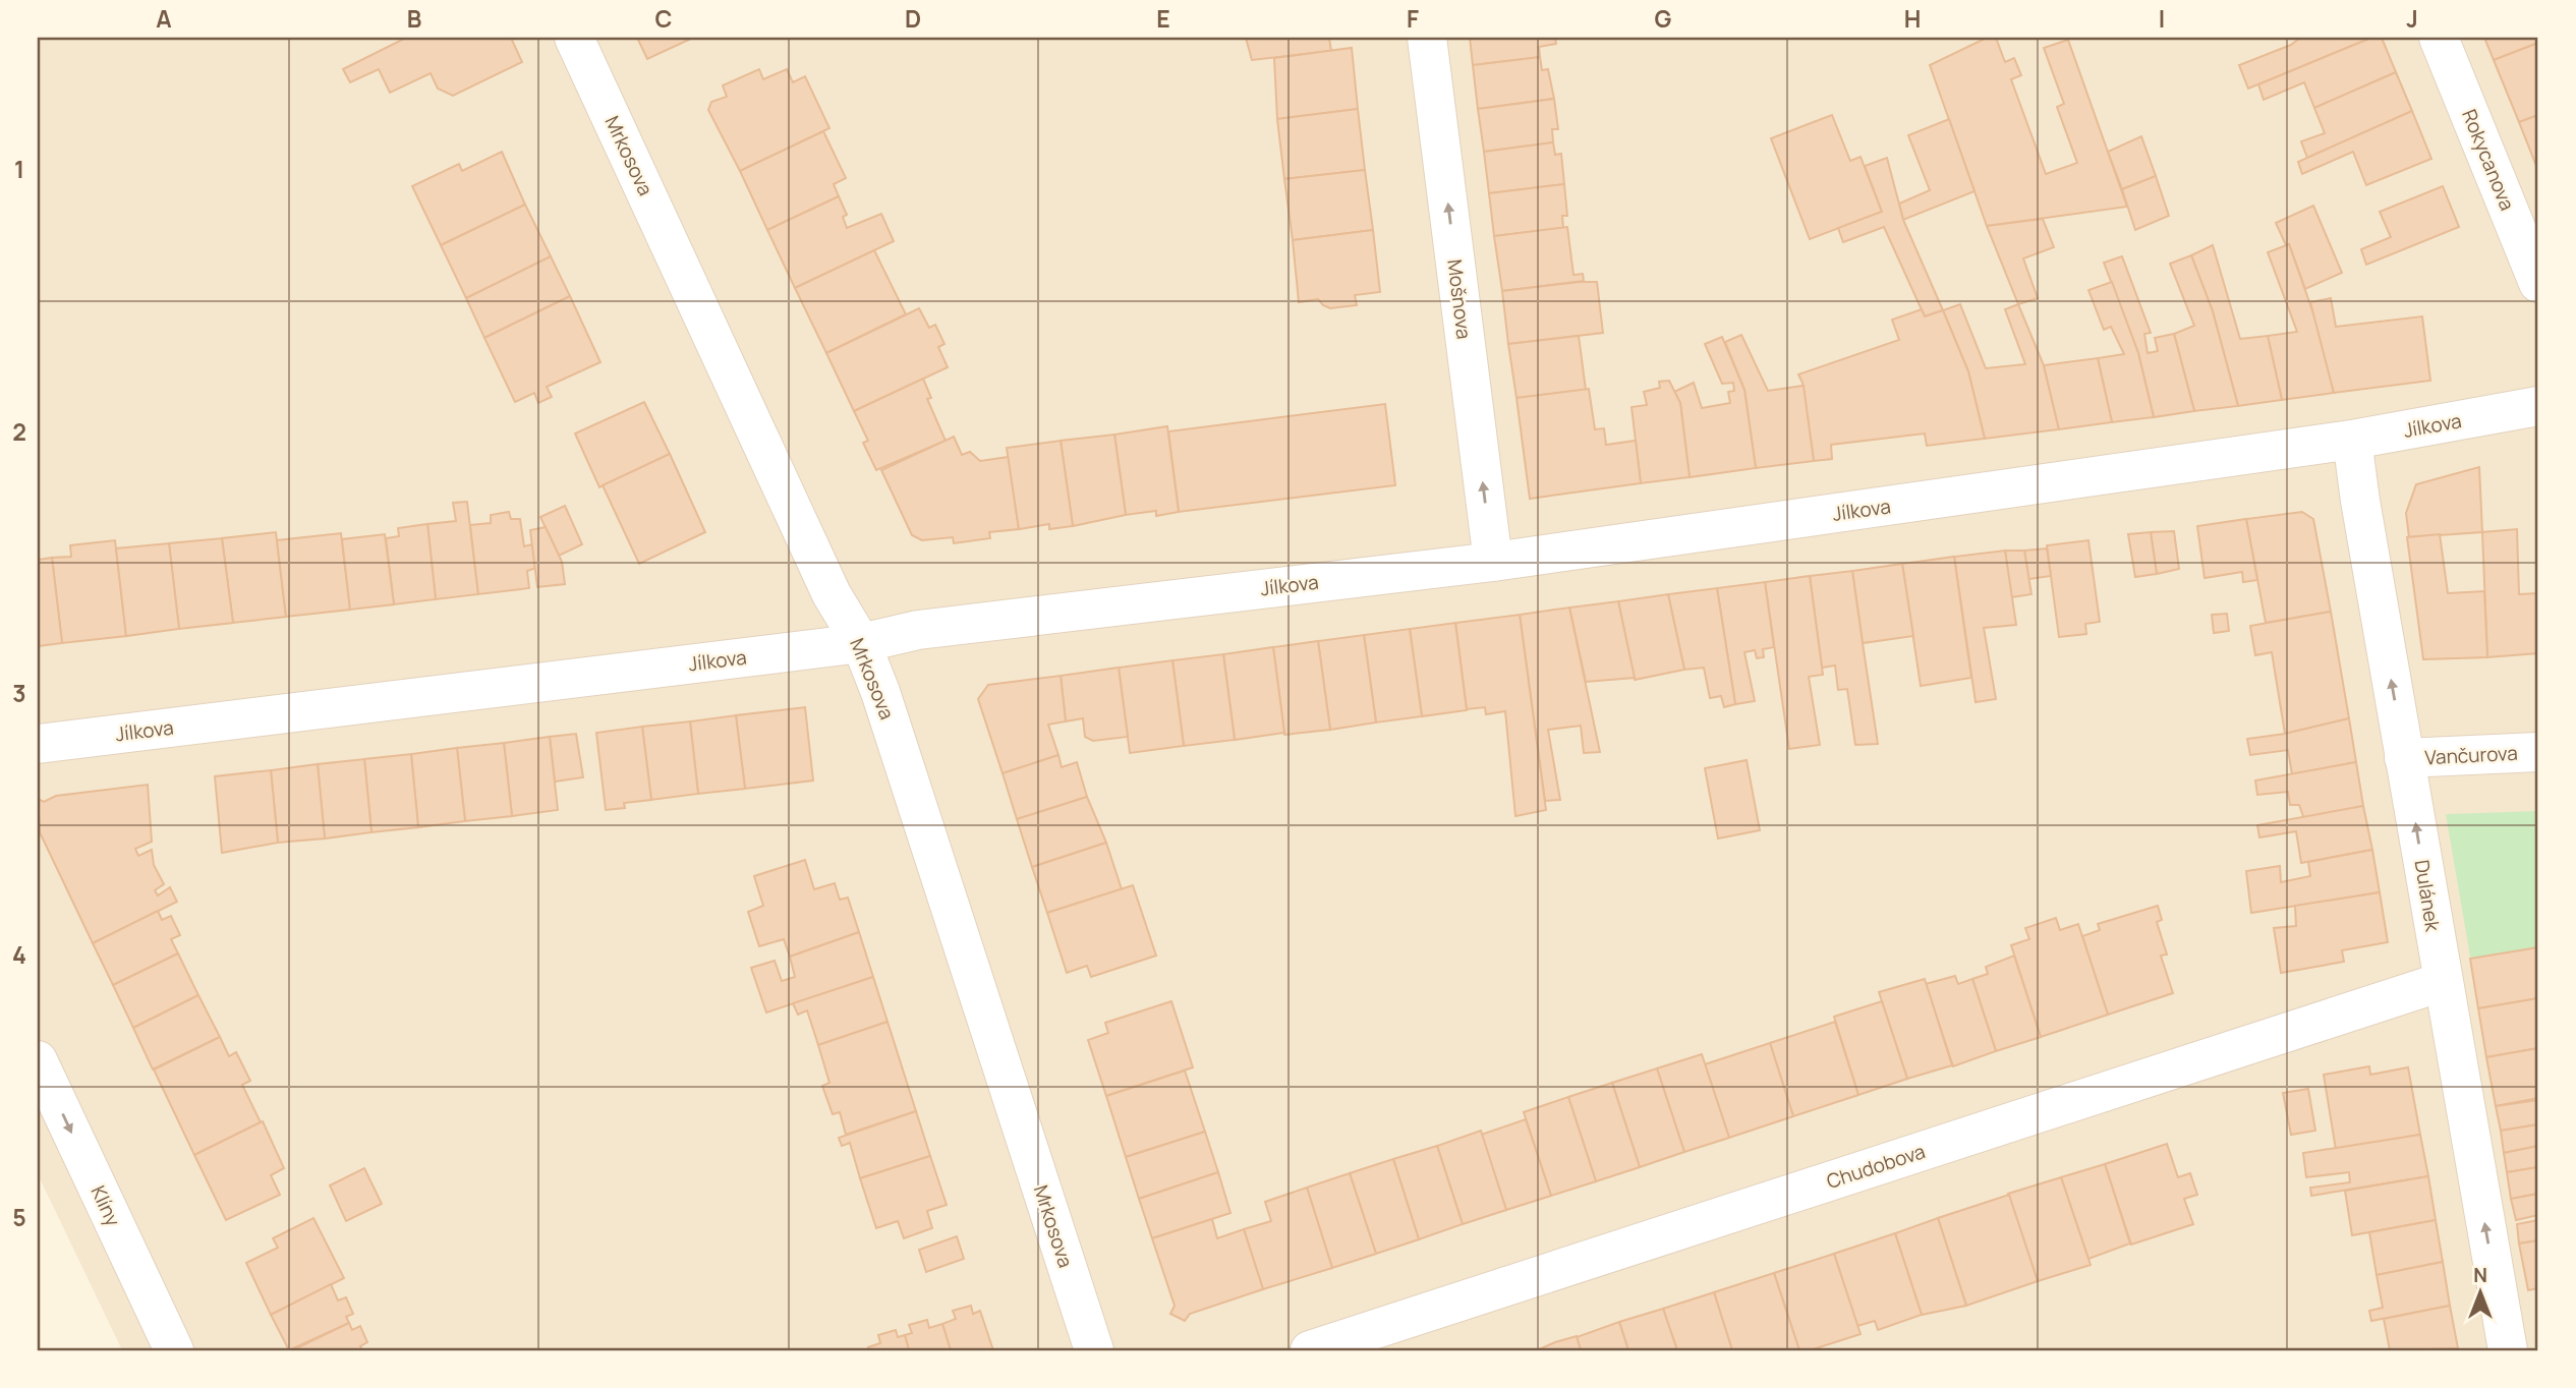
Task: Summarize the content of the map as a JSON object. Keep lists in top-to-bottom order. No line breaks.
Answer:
{"streets":{"street":["Mrkosova","Rokycanova","Mošnova","Jílkova","Vančurova","Dulánek","Chudobova","Klíny"]},"crossings":[["Mrkosova","Jílkova"],["Mošnova","Jílkova"],["Jílkova","Dulánek"],["Vančurova","Dulánek"],["Dulánek","Chudobova"]],"one_way":["Mošnova","Dulánek","Klíny"],"north":"top","grid":{"columns":["A","B","C","D","E","F","G","H","I","J"],"rows":["1","2","3","4","5"]}}
